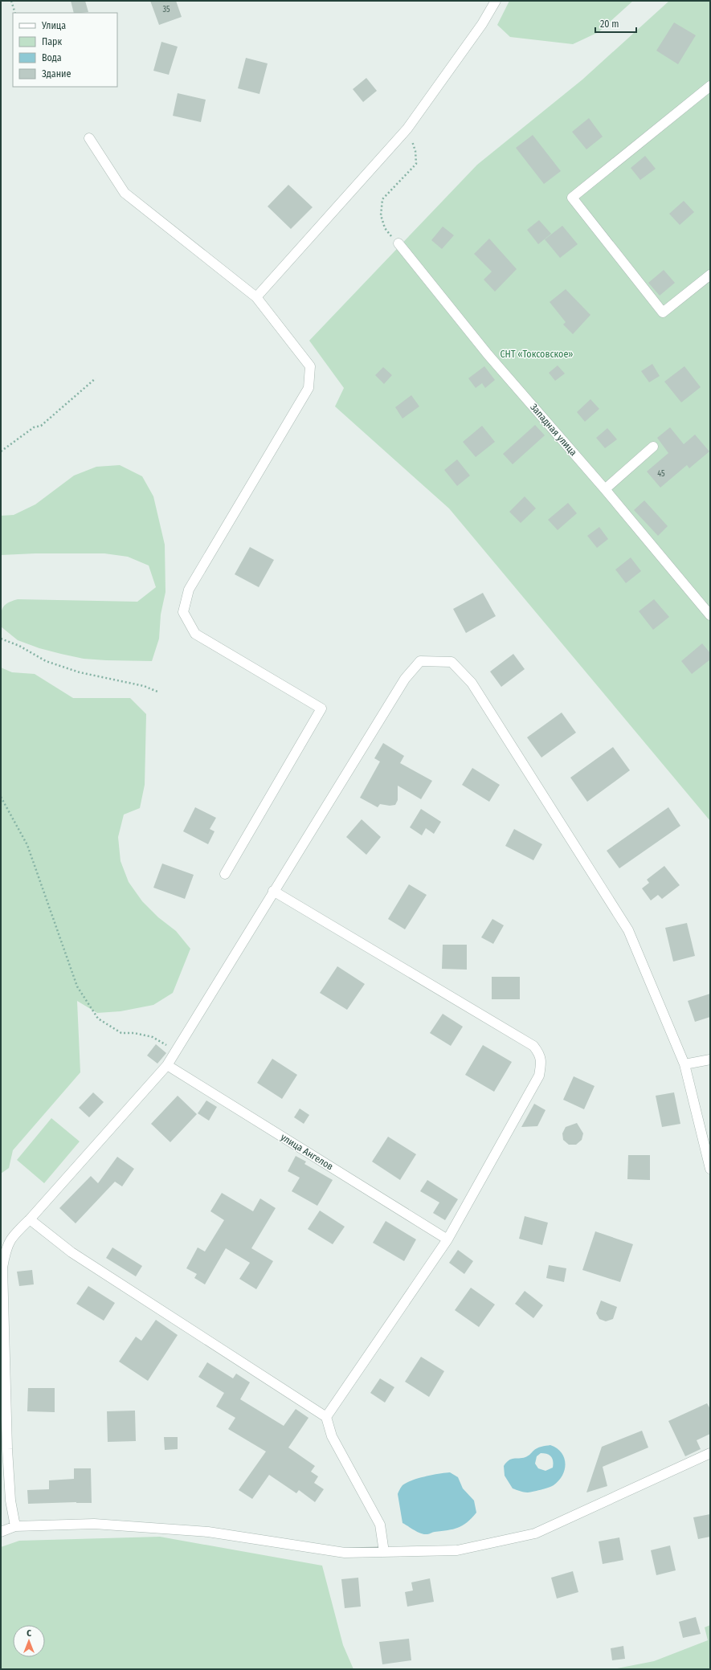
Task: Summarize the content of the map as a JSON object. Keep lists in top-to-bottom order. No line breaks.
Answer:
{"streets":{"street":["Западная улица","улица Ангелов"]},"parks":["СНТ «Токсовское»"],"house_numbers":["35","45"],"legend":["Улица","Парк","Вода","Здание"],"scale_bar":"20 m","north":"top"}
